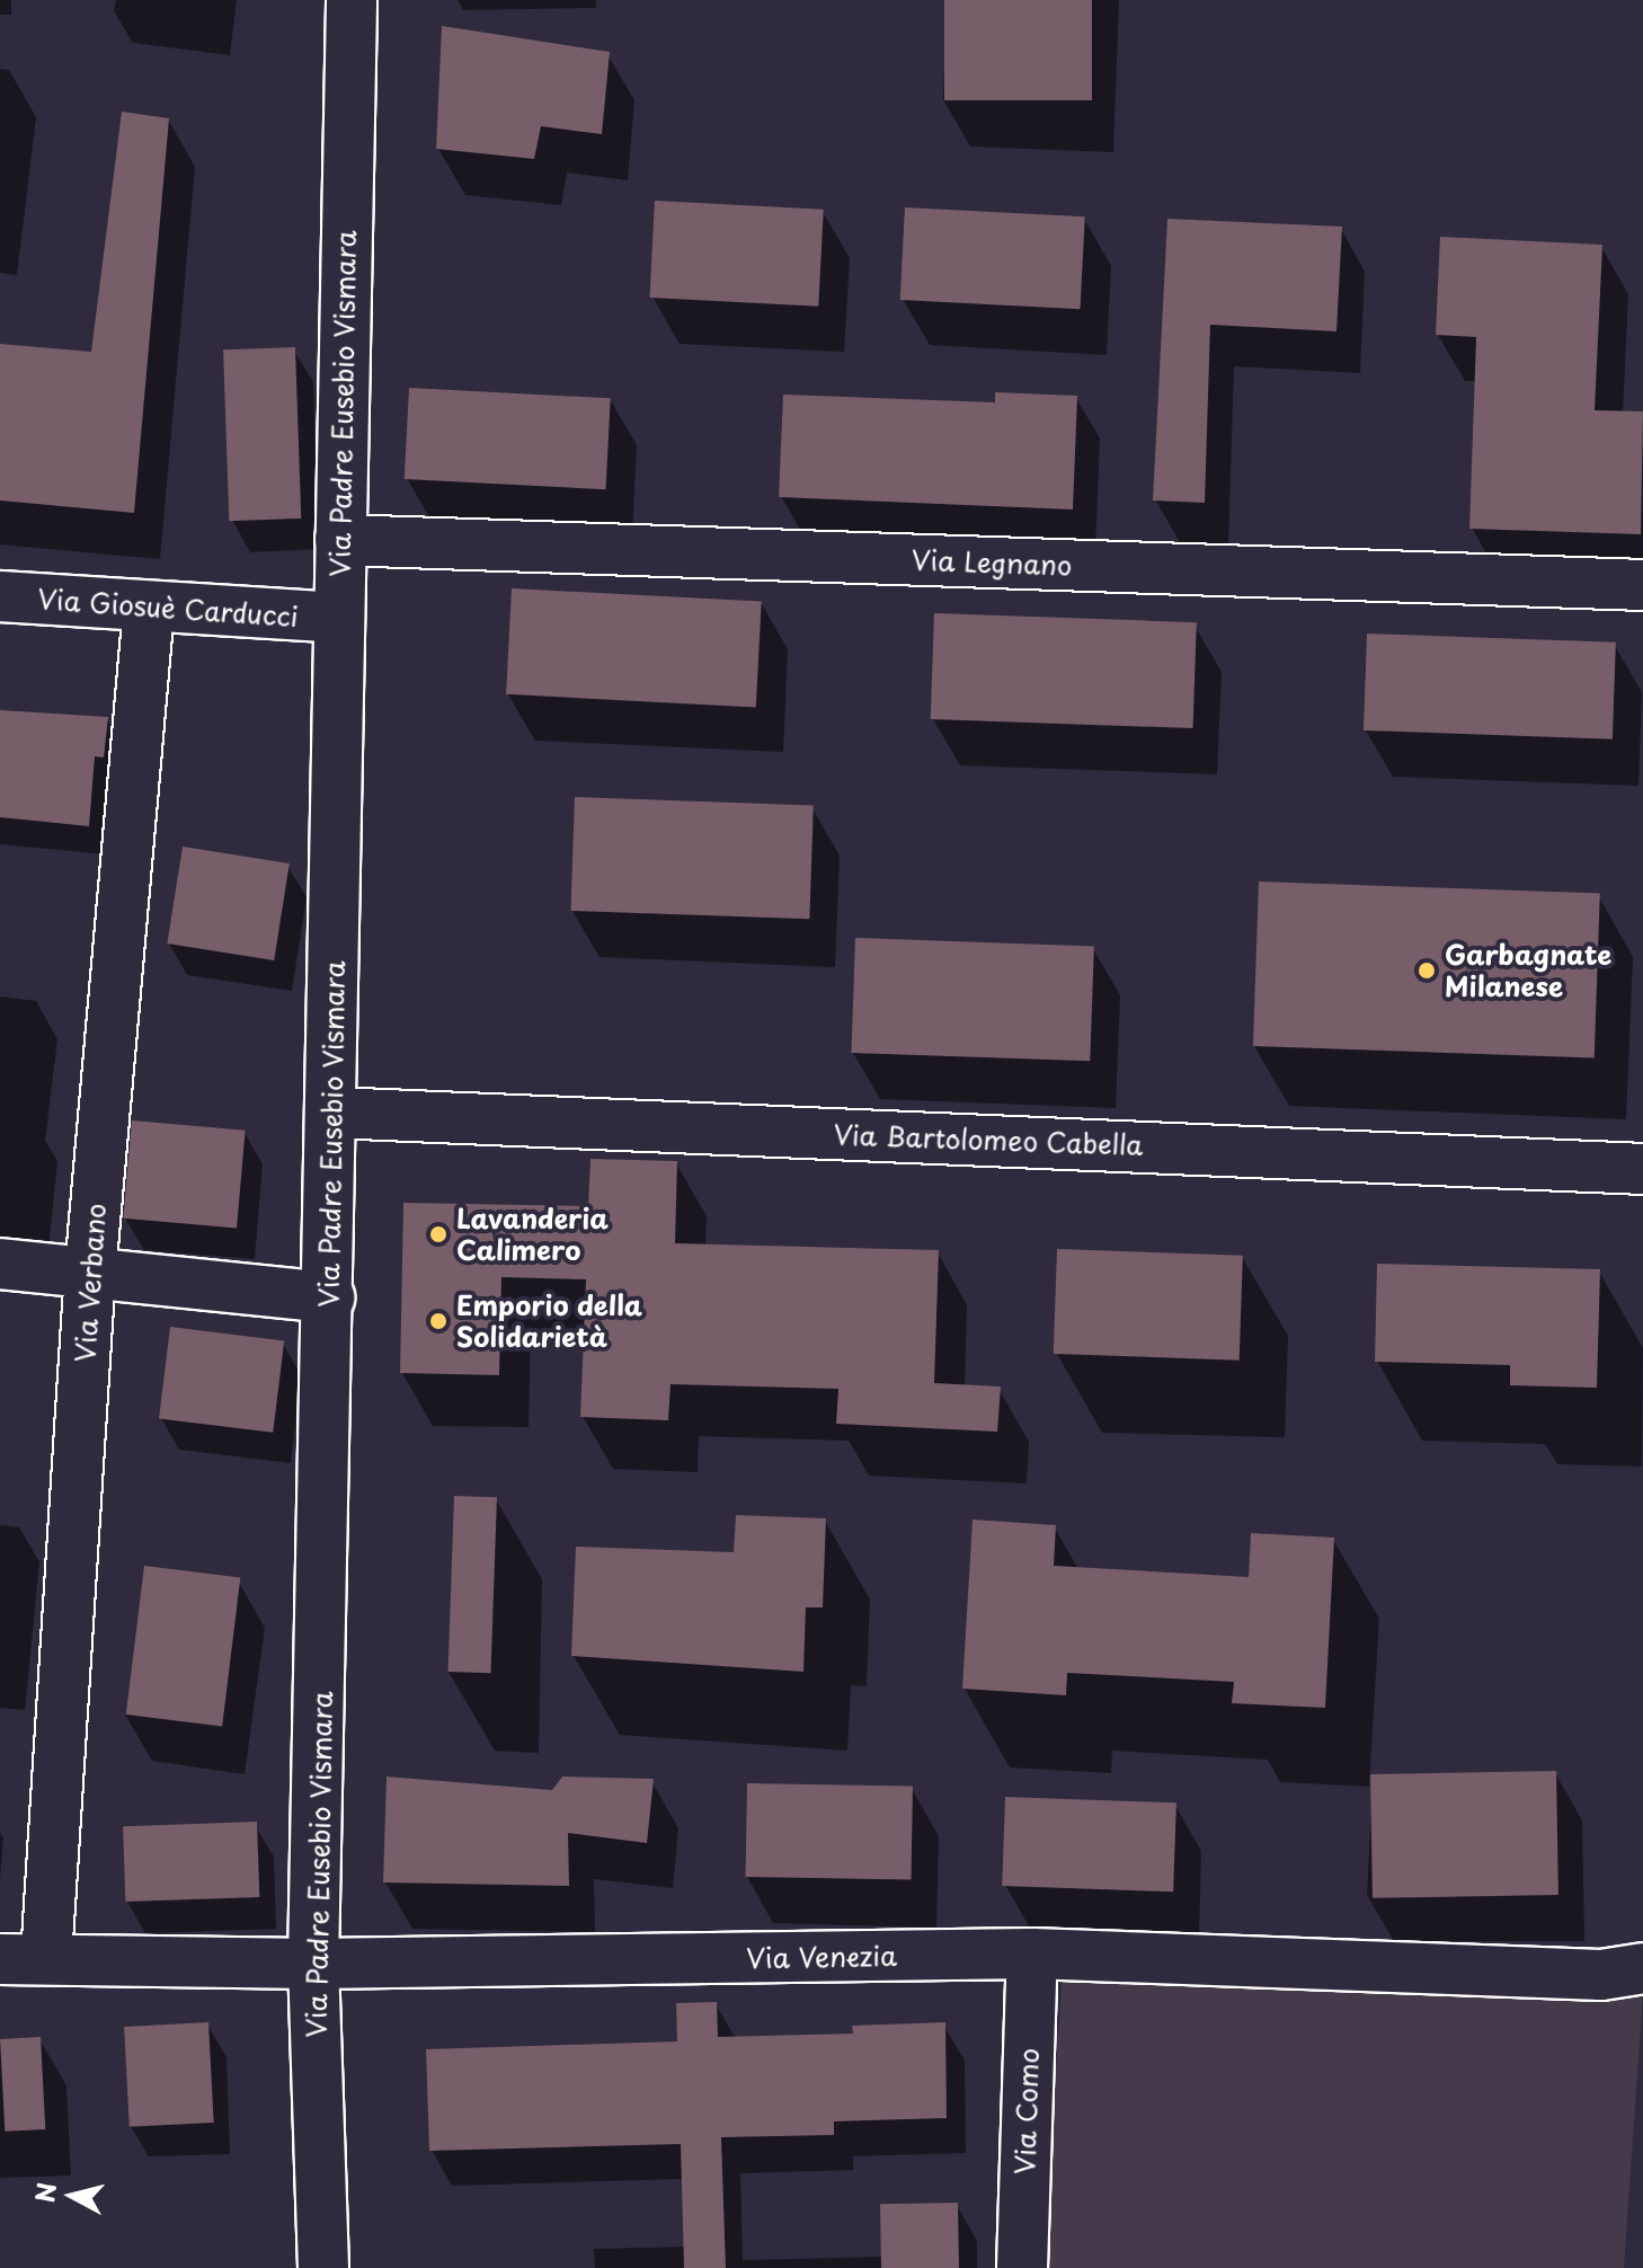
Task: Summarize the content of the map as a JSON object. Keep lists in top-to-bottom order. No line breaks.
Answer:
{"streets":{"street":["Via Padre Eusebio Vismara","Via Legnano","Via Giosuè Carducci","Via Bartolomeo Cabella","Via Verbano","Via Venezia","Via Como"]},"crossings":[["Via Padre Eusebio Vismara","Via Legnano"],["Via Padre Eusebio Vismara","Via Giosuè Carducci"],["Via Padre Eusebio Vismara","Via Bartolomeo Cabella"],["Via Padre Eusebio Vismara","Via Venezia"],["Via Giosuè Carducci","Via Verbano"],["Via Verbano","Via Venezia"],["Via Venezia","Via Como"]],"places":["Garbagnate Milanese","Lavanderia Calimero","Emporio della Solidarietà"],"north":"left"}
